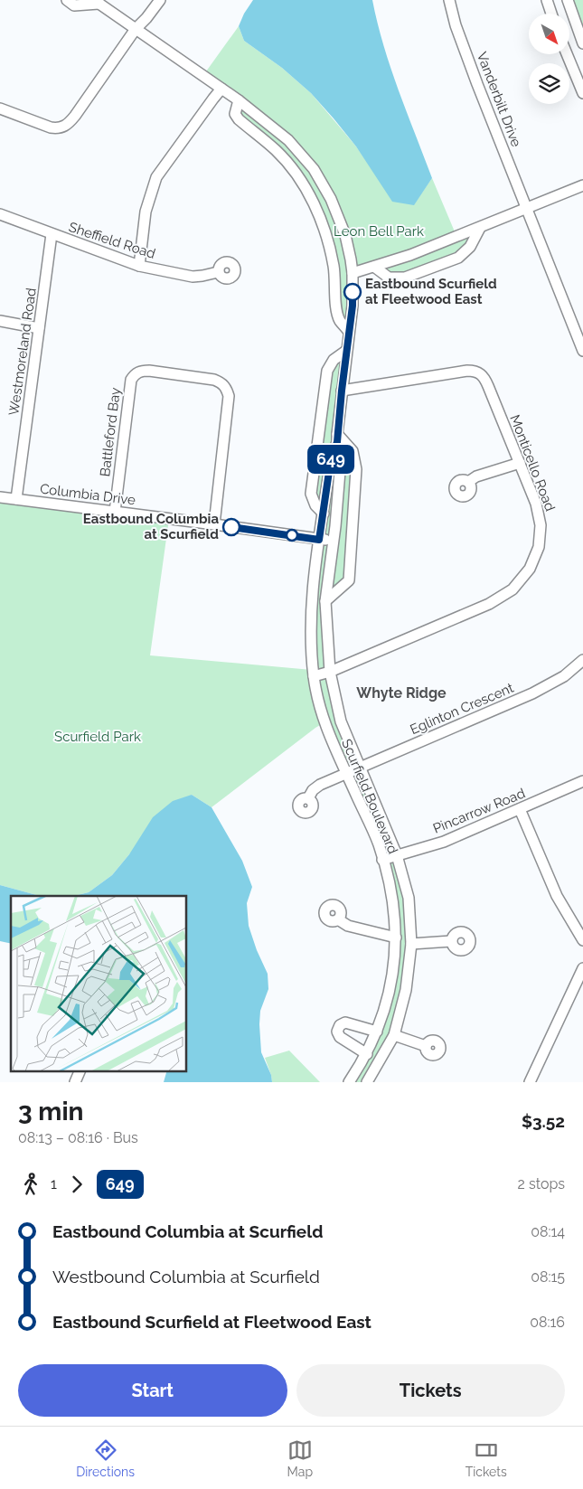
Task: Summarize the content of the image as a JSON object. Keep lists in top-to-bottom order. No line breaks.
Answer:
{"streets":{"street":["Vanderbilt Drive","Sheffield Road","Westmoreland Road","Battleford Bay","Monticello Road","Columbia Drive","Eglinton Crescent","Scurfield Boulevard","Pincarrow Road"]},"crossings":[["Sheffield Road","Westmoreland Road"],["Westmoreland Road","Columbia Drive"],["Battleford Bay","Columbia Drive"],["Monticello Road","Scurfield Boulevard"],["Columbia Drive","Scurfield Boulevard"],["Eglinton Crescent","Scurfield Boulevard"],["Scurfield Boulevard","Pincarrow Road"]],"districts":["Whyte Ridge"],"parks":["Leon Bell Park","Scurfield Park"],"places":["Eastbound Scurfield at Fleetwood East","Eastbound Columbia at Scurfield"],"lines":["bus line 649"],"north":"bottom right","page":{"on_map":"649","heading":["3 min","08:13 – 08:16 · Bus","$3.52"],"legs":["1","649","2 stops"],"list":[{"name":"Eastbound Columbia at Scurfield","value":"08:14"},{"name":"Westbound Columbia at Scurfield","value":"08:15"},{"name":"Eastbound Scurfield at Fleetwood East","value":"08:16"}],"buttons":["Start","Tickets"],"tabs":["Directions","Map","Tickets"]}}
